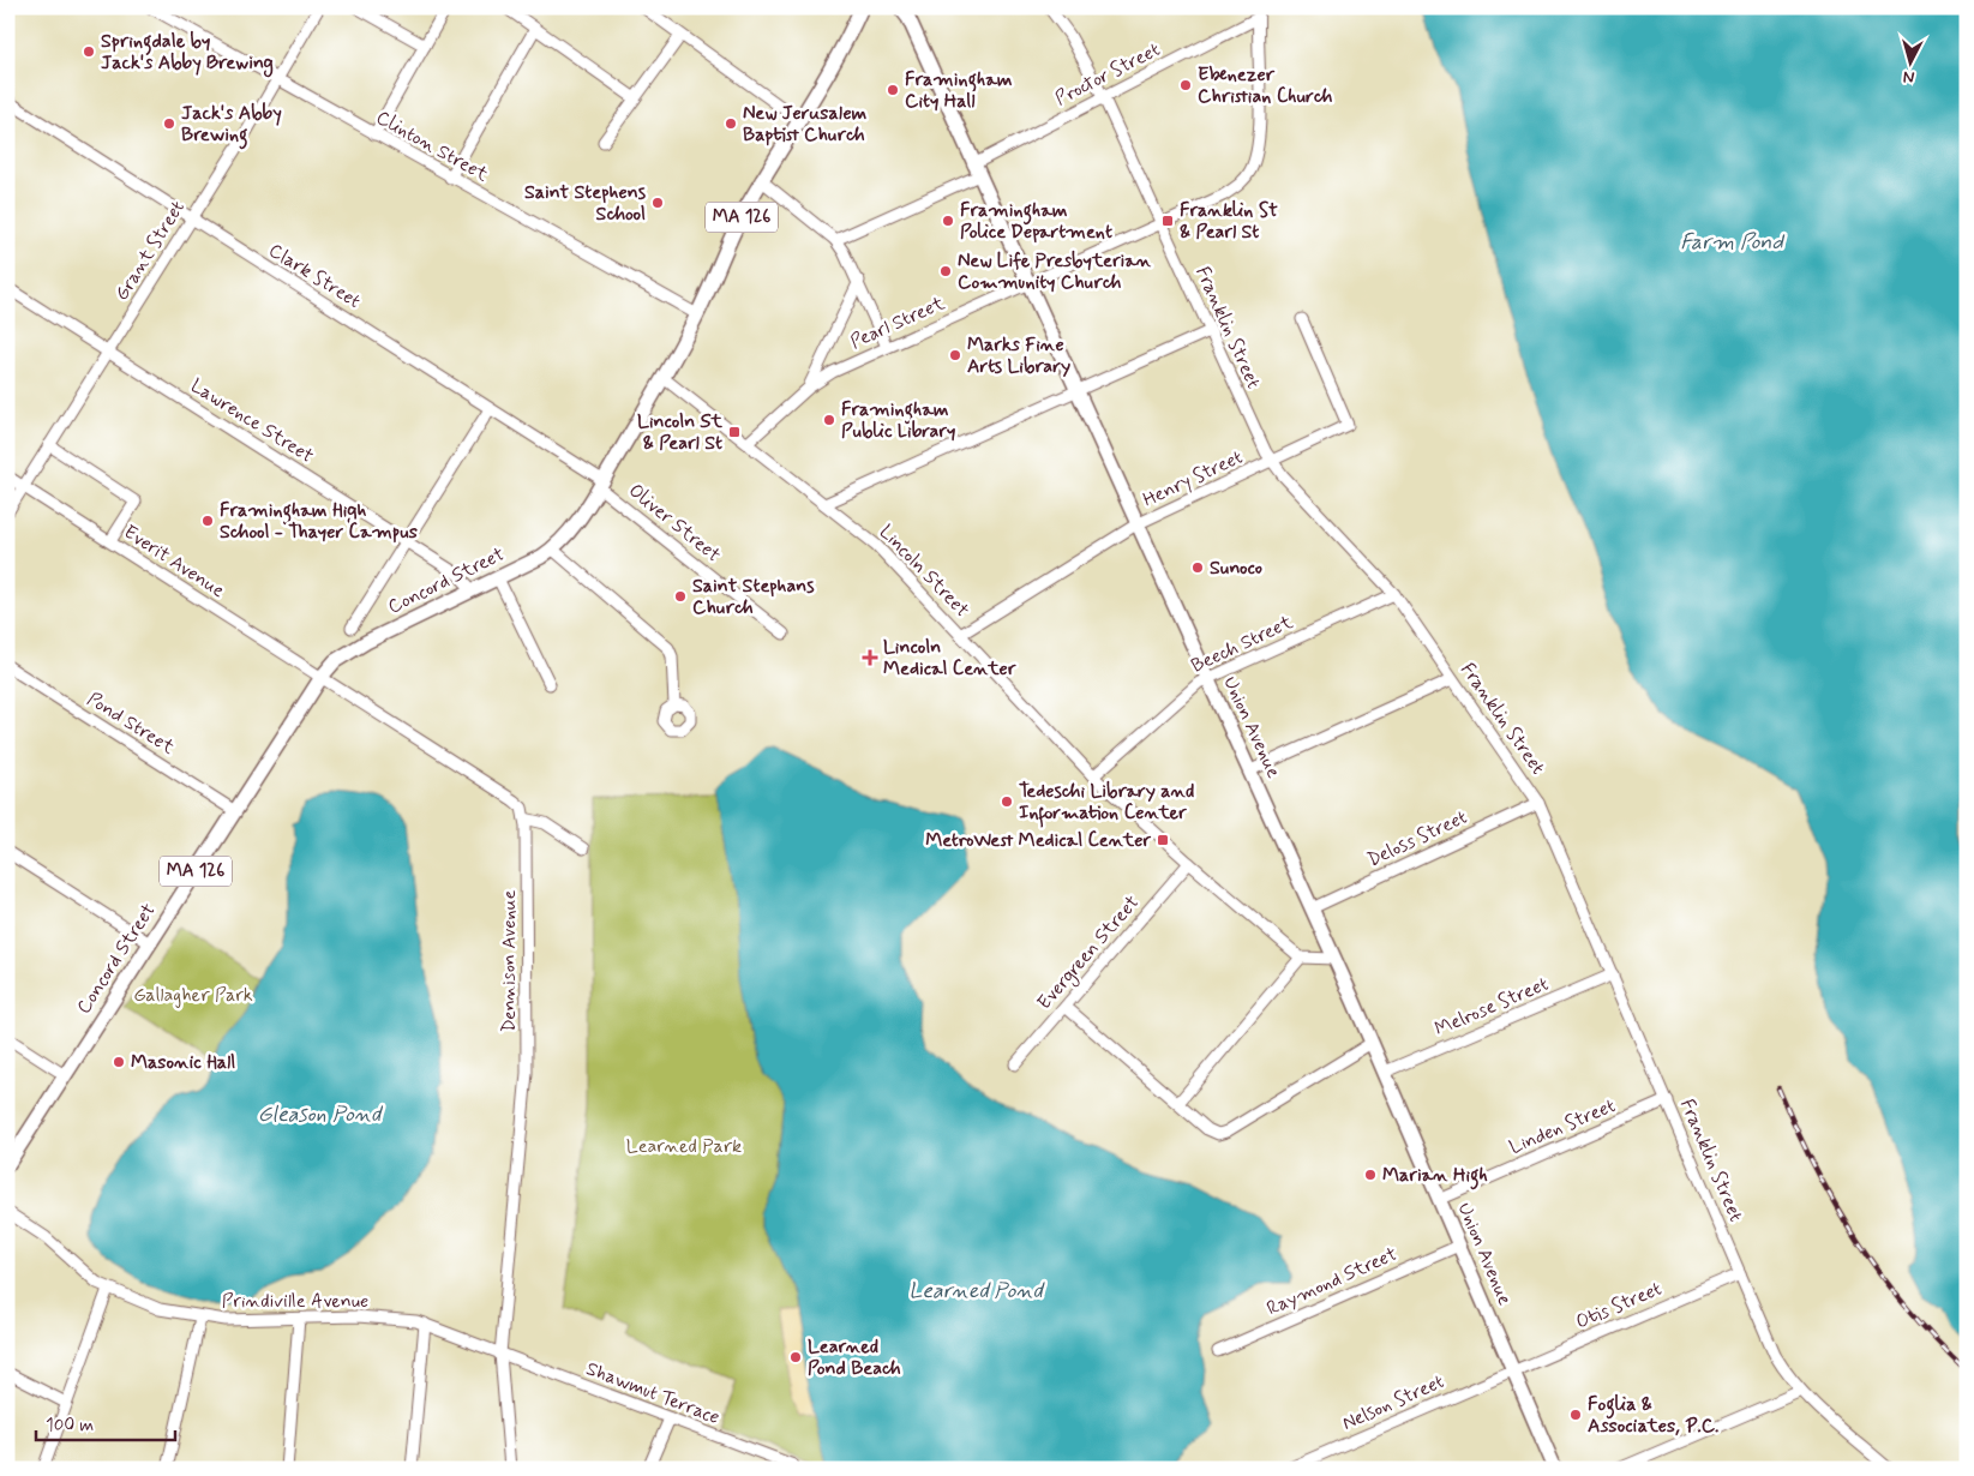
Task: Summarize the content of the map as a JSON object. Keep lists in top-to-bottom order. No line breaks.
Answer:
{"streets":{"main road":["MA 126","Concord Street","Union Avenue"],"street":["Proctor Street","Clinton Street","Grant Street","Clark Street","Pearl Street","Franklin Street","Lawrence Street","Henry Street","Oliver Street","Everit Avenue","Lincoln Street","Beech Street","Pond Street","Deloss Street","Evergreen Street","Dennison Avenue","Melrose Street","Linden Street","Raymond Street","Prindiville Avenue","Otis Street","Shawmut Terrace","Nelson Street"]},"crossings":[["Proctor Street","Pearl Street"],["Proctor Street","Franklin Street"],["Proctor Street","Union Avenue"],["Clinton Street","Grant Street"],["Clinton Street","Concord Street"],["Grant Street","Clark Street"],["Grant Street","Lawrence Street"],["Grant Street","Everit Avenue"],["Clark Street","Oliver Street"],["Clark Street","Concord Street"],["Pearl Street","Franklin Street"],["Pearl Street","Lincoln Street"],["Pearl Street","Union Avenue"],["Franklin Street","Henry Street"],["Franklin Street","Beech Street"],["Franklin Street","Deloss Street"],["Franklin Street","Melrose Street"],["Franklin Street","Linden Street"],["Franklin Street","Otis Street"],["Lawrence Street","Concord Street"],["Henry Street","Lincoln Street"],["Henry Street","Union Avenue"],["Oliver Street","Concord Street"],["Everit Avenue","Concord Street"],["Lincoln Street","Concord Street"],["Lincoln Street","Beech Street"],["Lincoln Street","Evergreen Street"],["Concord Street","Pond Street"],["Beech Street","Union Avenue"],["Union Avenue","Deloss Street"],["Union Avenue","Melrose Street"],["Union Avenue","Linden Street"],["Union Avenue","Raymond Street"],["Union Avenue","Otis Street"],["Union Avenue","Nelson Street"],["Dennison Avenue","Prindiville Avenue"],["Dennison Avenue","Shawmut Terrace"],["Prindiville Avenue","Shawmut Terrace"],["Otis Street","Nelson Street"]],"water":["Farm Pond","Gleason Pond","Learned Pond"],"parks":["Gallagher Park","Learned Park"],"places":{"other":["Springdale by Jack's Abby Brewing","Ebenezer Christian Church","Framingham City Hall","Jack's Abby Brewing","New Jerusalem Baptist Church","Saint Stephens School","Framingham Police Department","New Life Presbyterian Community Church","Marks Fine Arts Library","Framingham Public Library","Framingham High School - Thayer Campus","Sunoco","Saint Stephans Church","Tedeschi Library and Information Center","Masonic Hall","Marian High","Learned Pond Beach","Foglia & Associates, P.C."],"transit":["Franklin St & Pearl St","Lincoln St & Pearl St","MetroWest Medical Center"],"health":["Lincoln Medical Center"]},"scale_bar":"100 m","north":"bottom"}
